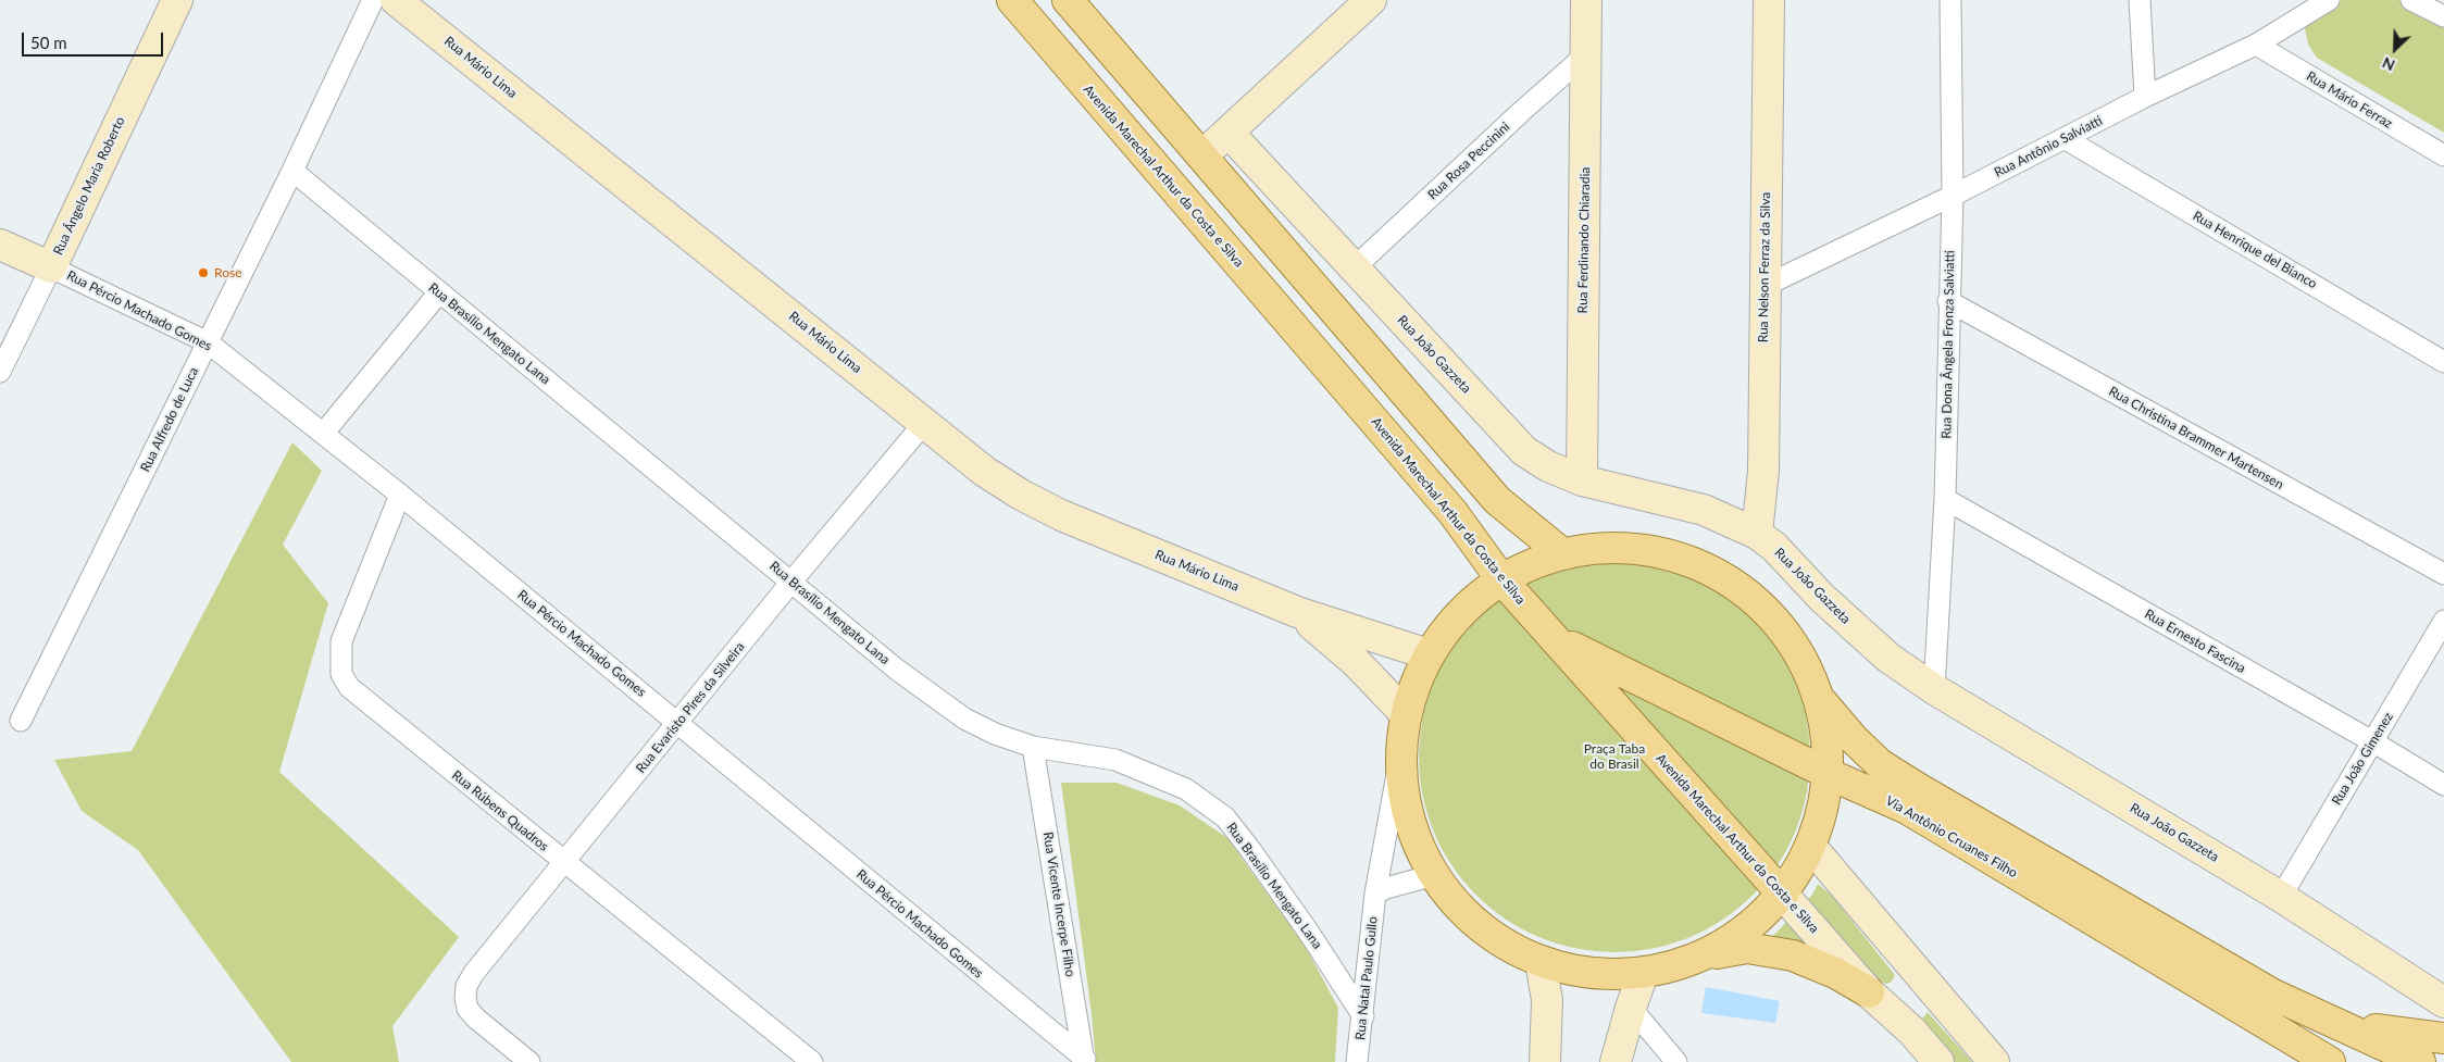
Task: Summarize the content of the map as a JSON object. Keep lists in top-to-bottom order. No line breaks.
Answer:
{"streets":{"main road":["Avenida Marechal Arthur da Costa e Silva","Via Antônio Cruanes Filho"],"street":["Rua Mário Lima","Rua Mário Ferraz","Rua Antônio Salviatti","Rua Rosa Peccinini","Rua Ângelo Maria Roberto","Rua Ferdinando Chiaradia","Rua Henrique del Bianco","Rua Nelson Ferraz da Silva","Rua Pércio Machado Gomes","Rua Brasílio Mengato Lana","Rua Dona Ângela Fronza Salviatti","Rua João Gazzeta","Rua Alfredo de Luca","Rua Christina Brammer Martensen","Rua Ernesto Fascina","Rua Evaristo Pires da Silveira","Rua João Gimenez","Rua Rúbens Quadros","Rua Vicente Incerpe Filho","Rua Natal Paulo Gullo"]},"crossings":[["Rua Mário Lima","Rua Evaristo Pires da Silveira"],["Rua Mário Ferraz","Rua Antônio Salviatti"],["Rua Antônio Salviatti","Rua Henrique del Bianco"],["Rua Antônio Salviatti","Rua Nelson Ferraz da Silva"],["Rua Antônio Salviatti","Rua Dona Ângela Fronza Salviatti"],["Rua Rosa Peccinini","Rua Ferdinando Chiaradia"],["Rua Rosa Peccinini","Rua João Gazzeta"],["Avenida Marechal Arthur da Costa e Silva","Via Antônio Cruanes Filho"],["Rua Ângelo Maria Roberto","Rua Pércio Machado Gomes"],["Rua Ferdinando Chiaradia","Rua João Gazzeta"],["Rua Nelson Ferraz da Silva","Rua João Gazzeta"],["Rua Pércio Machado Gomes","Rua Alfredo de Luca"],["Rua Pércio Machado Gomes","Rua Evaristo Pires da Silveira"],["Rua Pércio Machado Gomes","Rua Rúbens Quadros"],["Rua Pércio Machado Gomes","Rua Vicente Incerpe Filho"],["Rua Brasílio Mengato Lana","Rua Alfredo de Luca"],["Rua Brasílio Mengato Lana","Rua Evaristo Pires da Silveira"],["Rua Brasílio Mengato Lana","Rua Vicente Incerpe Filho"],["Rua Brasílio Mengato Lana","Rua Natal Paulo Gullo"],["Rua Dona Ângela Fronza Salviatti","Rua João Gazzeta"],["Rua Dona Ângela Fronza Salviatti","Rua Christina Brammer Martensen"],["Rua Dona Ângela Fronza Salviatti","Rua Ernesto Fascina"],["Rua João Gazzeta","Rua João Gimenez"],["Rua Ernesto Fascina","Rua João Gimenez"],["Rua Evaristo Pires da Silveira","Rua Rúbens Quadros"]],"parks":["Praça Taba do Brasil"],"places":["Rose"],"scale_bar":"50 m","north":"bottom left"}
